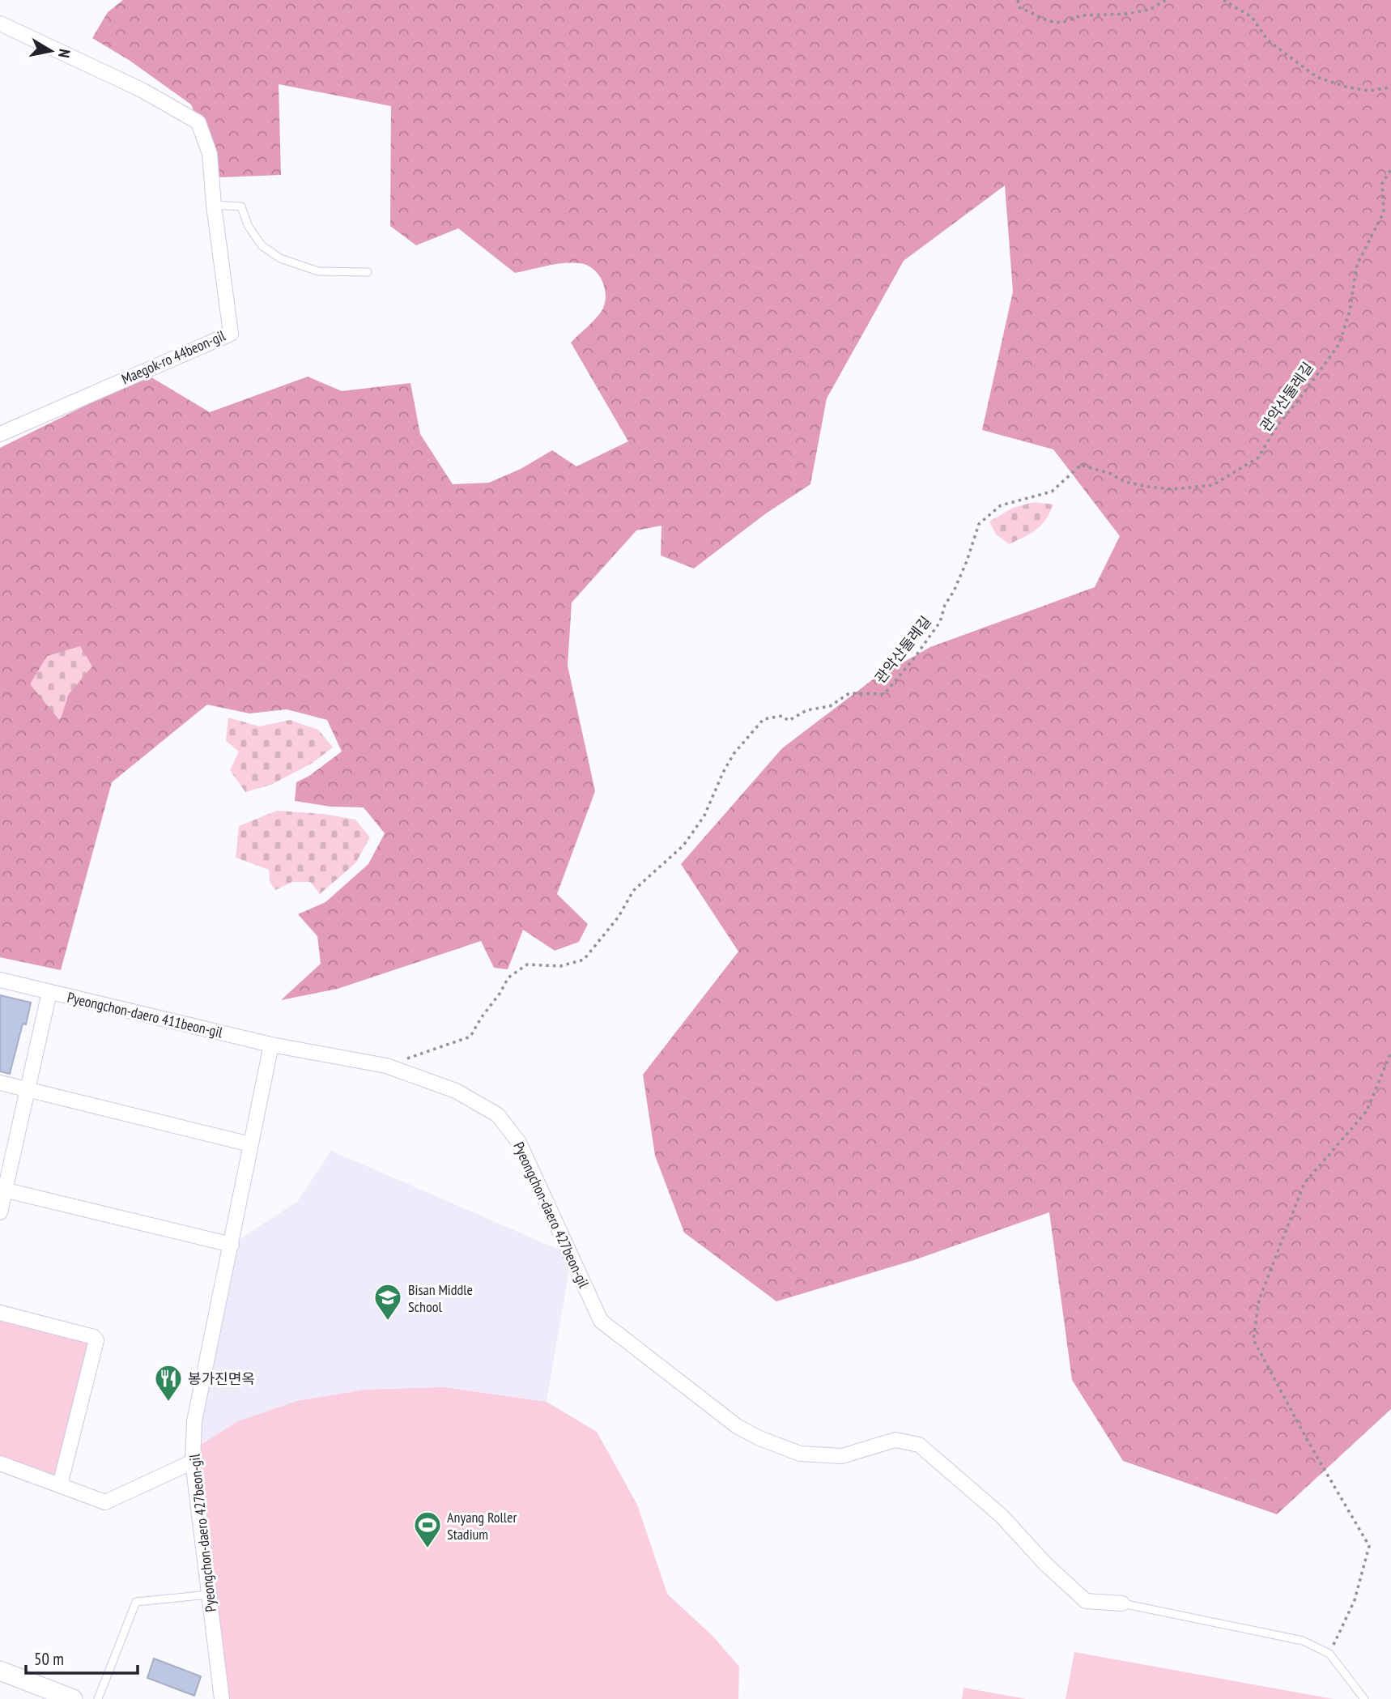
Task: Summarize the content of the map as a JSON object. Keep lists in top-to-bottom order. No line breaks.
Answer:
{"streets":{"street":["Maegok-ro 44beon-gil","Pyeongchon-daero 411beon-gil","Pyeongchon-daero 427beon-gil"],"path":["관악산둘레길"]},"crossings":[["관악산둘레길","Pyeongchon-daero 427beon-gil"],["Pyeongchon-daero 411beon-gil","Pyeongchon-daero 427beon-gil"]],"places":{"school or university":["Bisan Middle School"],"restaurant":["봉가진면옥"],"sports":["Anyang Roller Stadium"]},"scale_bar":"50 m","north":"right"}
